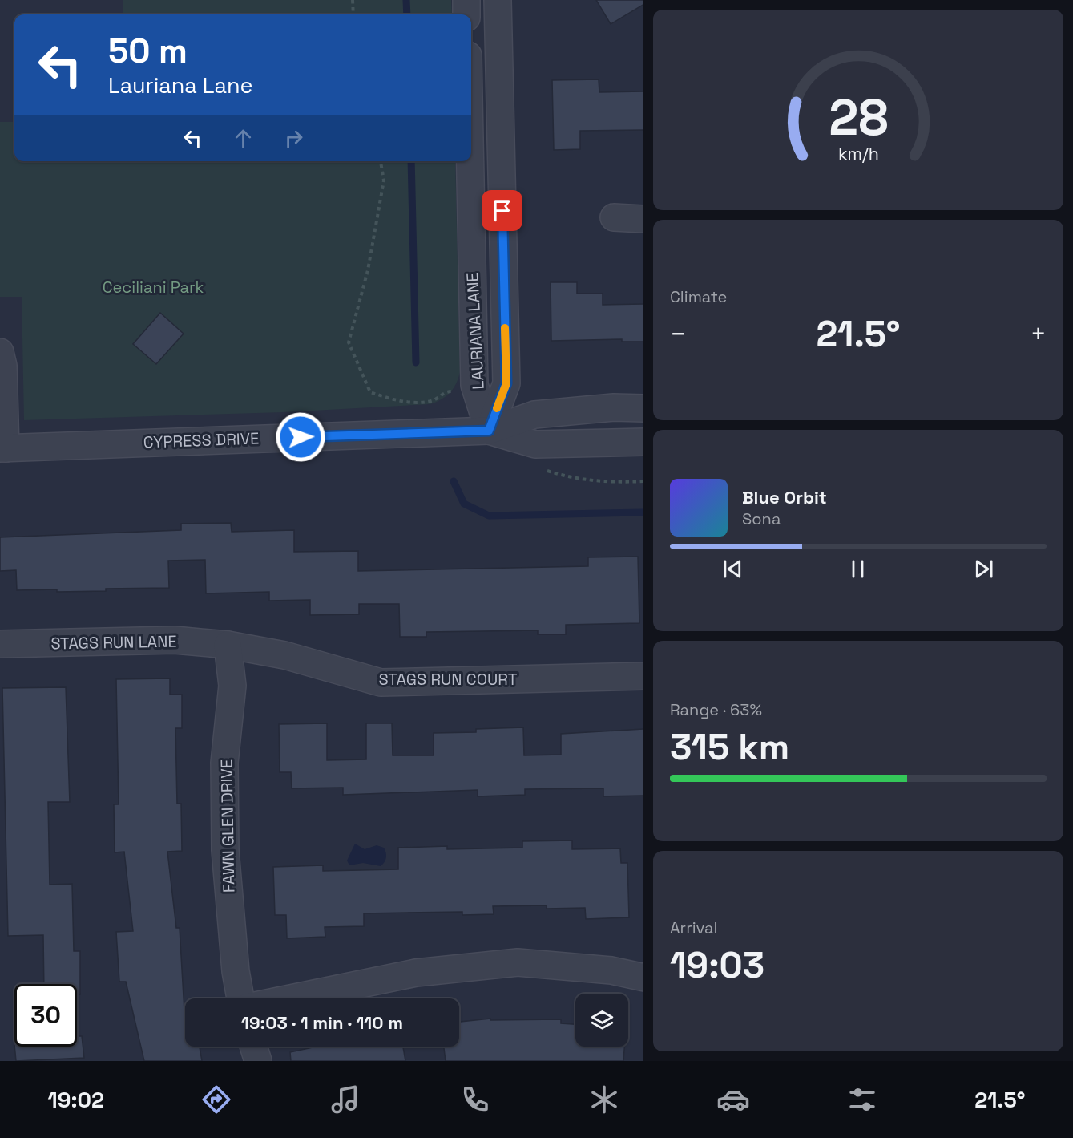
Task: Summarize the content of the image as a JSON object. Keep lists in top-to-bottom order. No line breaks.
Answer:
{"streets":{"street":["LAURIANA LANE","CYPRESS DRIVE","STAGS RUN LANE","STAGS RUN COURT","FAWN GLEN DRIVE"]},"crossings":[["LAURIANA LANE","CYPRESS DRIVE"],["STAGS RUN LANE","STAGS RUN COURT"],["STAGS RUN LANE","FAWN GLEN DRIVE"],["STAGS RUN COURT","FAWN GLEN DRIVE"]],"parks":["Ceciliani Park"],"page":{"turn":["50 m","Lauriana Lane"],"tile":["Climate",["Range · 63%","315 km"],["Arrival","19:03"]],"heat":["−","21.5°","+"],"song":["Blue Orbit","Sona"],"limit":"30","trip":"19:03 · 1 min · 110 m","tabs":["19:02","21.5°"],"gauge":["28","km/h"]}}
